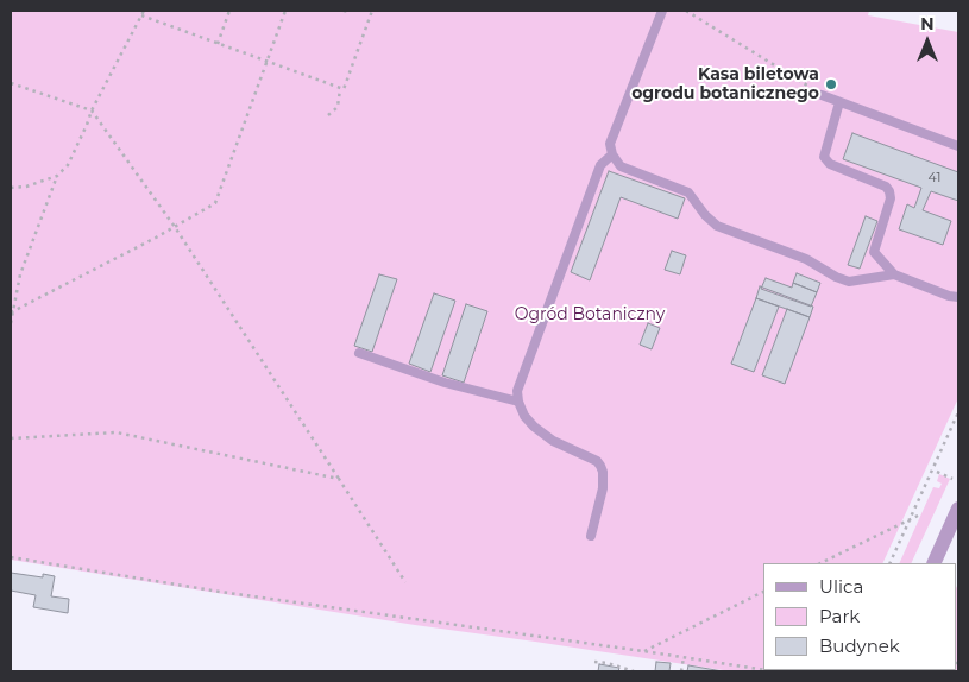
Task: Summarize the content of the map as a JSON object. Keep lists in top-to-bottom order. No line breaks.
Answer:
{"parks":["Ogród Botaniczny"],"places":["Kasa biletowa ogrodu botanicznego"],"house_numbers":["41"],"legend":["Ulica","Park","Budynek"],"north":"top"}
